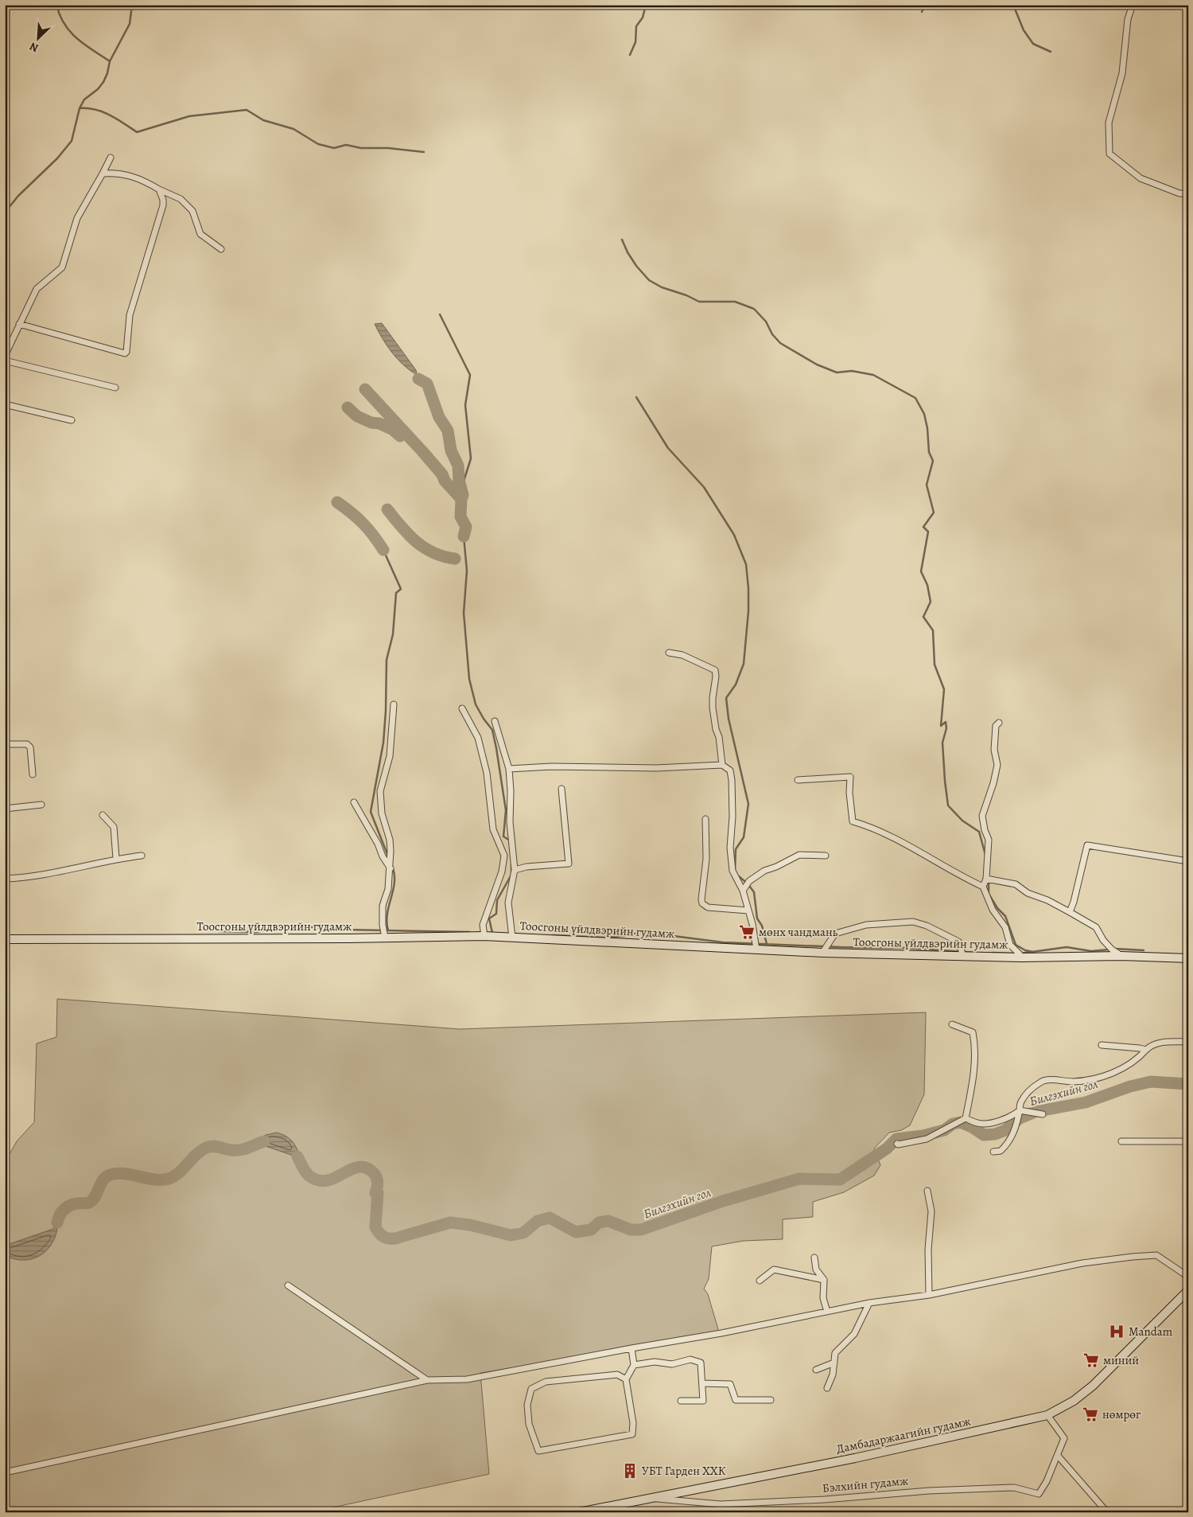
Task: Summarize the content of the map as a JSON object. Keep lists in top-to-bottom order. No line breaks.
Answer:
{"streets":{"main road":["Тоосгоны үйлдвэрийн гудамж","Дамбадаржаагийн гудамж"],"street":["Бэлхийн гудамж"]},"crossings":[["Дамбадаржаагийн гудамж","Бэлхийн гудамж"]],"water":["Билгэхийн гол"],"places":{"supermarket":["мөнх чандмань","миний","нөмрөг"],"hospital":["Mandam"],"building":["УБТ Гарден ХХК"]},"north":"bottom left"}
